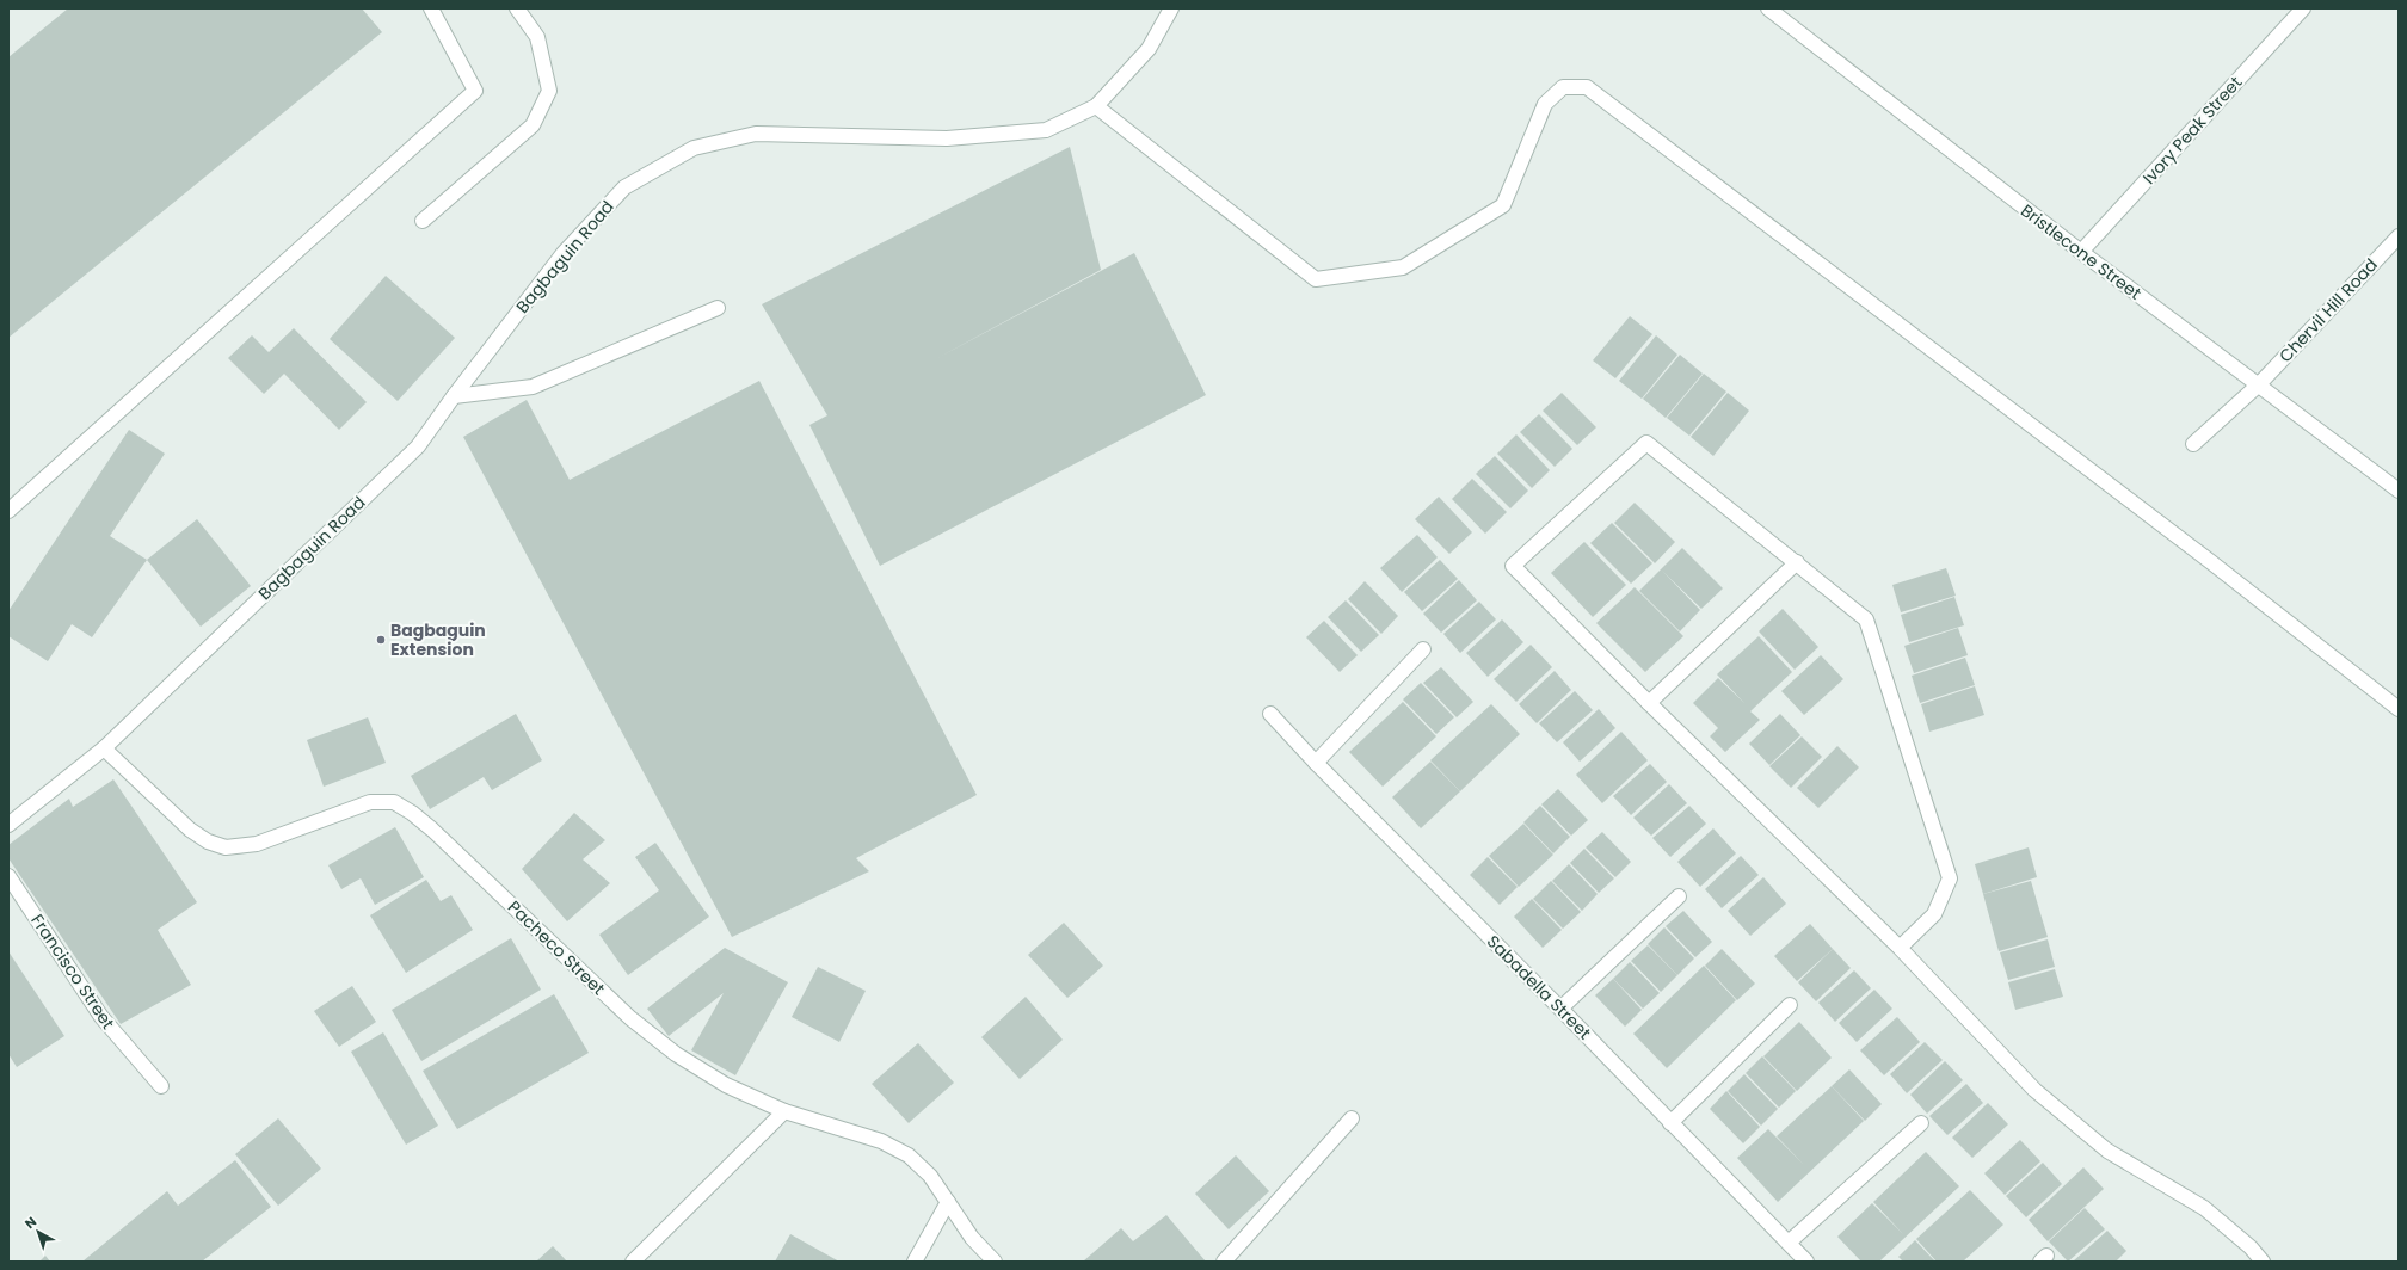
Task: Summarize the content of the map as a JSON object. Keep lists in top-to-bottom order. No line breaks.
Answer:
{"streets":{"street":["Ivory Peak Street","Bristlecone Street","Bagbaguin Road","Chervil Hill Road","Pacheco Street","Francisco Street","Sabadella Street"]},"crossings":[["Ivory Peak Street","Bristlecone Street"],["Bristlecone Street","Chervil Hill Road"],["Bagbaguin Road","Pacheco Street"]],"places":["Bagbaguin Extension"],"north":"top left"}
